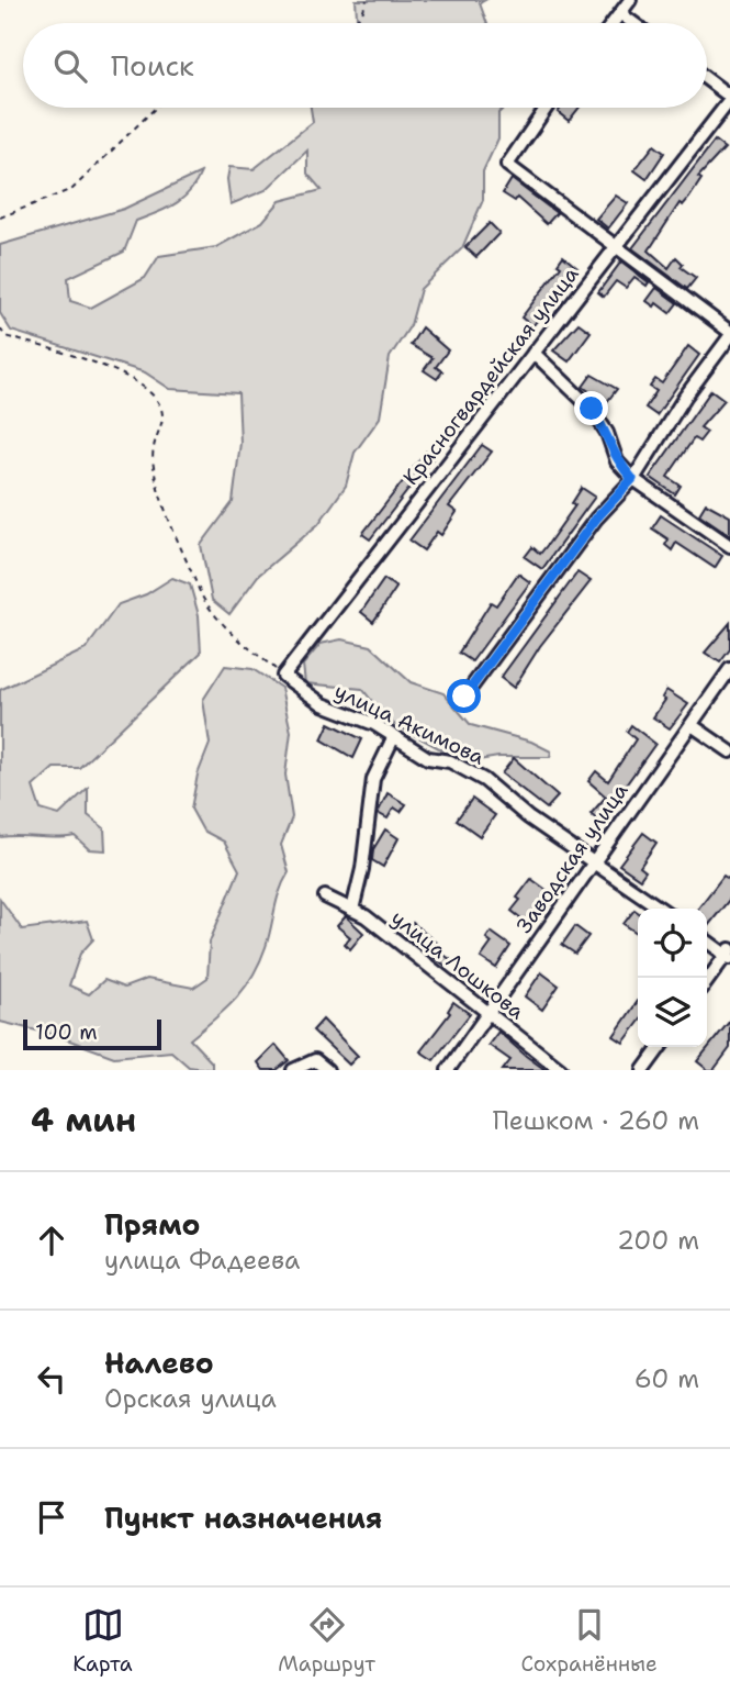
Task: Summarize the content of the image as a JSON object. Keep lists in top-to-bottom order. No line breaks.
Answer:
{"streets":{"street":["Красногвардейская улица","улица Акимова","Заводская улица","улица Лошкова"]},"crossings":[["Красногвардейская улица","улица Акимова"],["улица Акимова","Заводская улица"],["Заводская улица","улица Лошкова"]],"scale_bar":"100 m","page":{"search":"Поиск","scale":"100 m","heading":["4 мин","Пешком · 260 m"],"list":[["Прямо","улица Фадеева","200 m"],["Налево","Орская улица","60 m"],"Пункт назначения"],"nav":["Карта","Маршрут","Сохранённые"]}}
